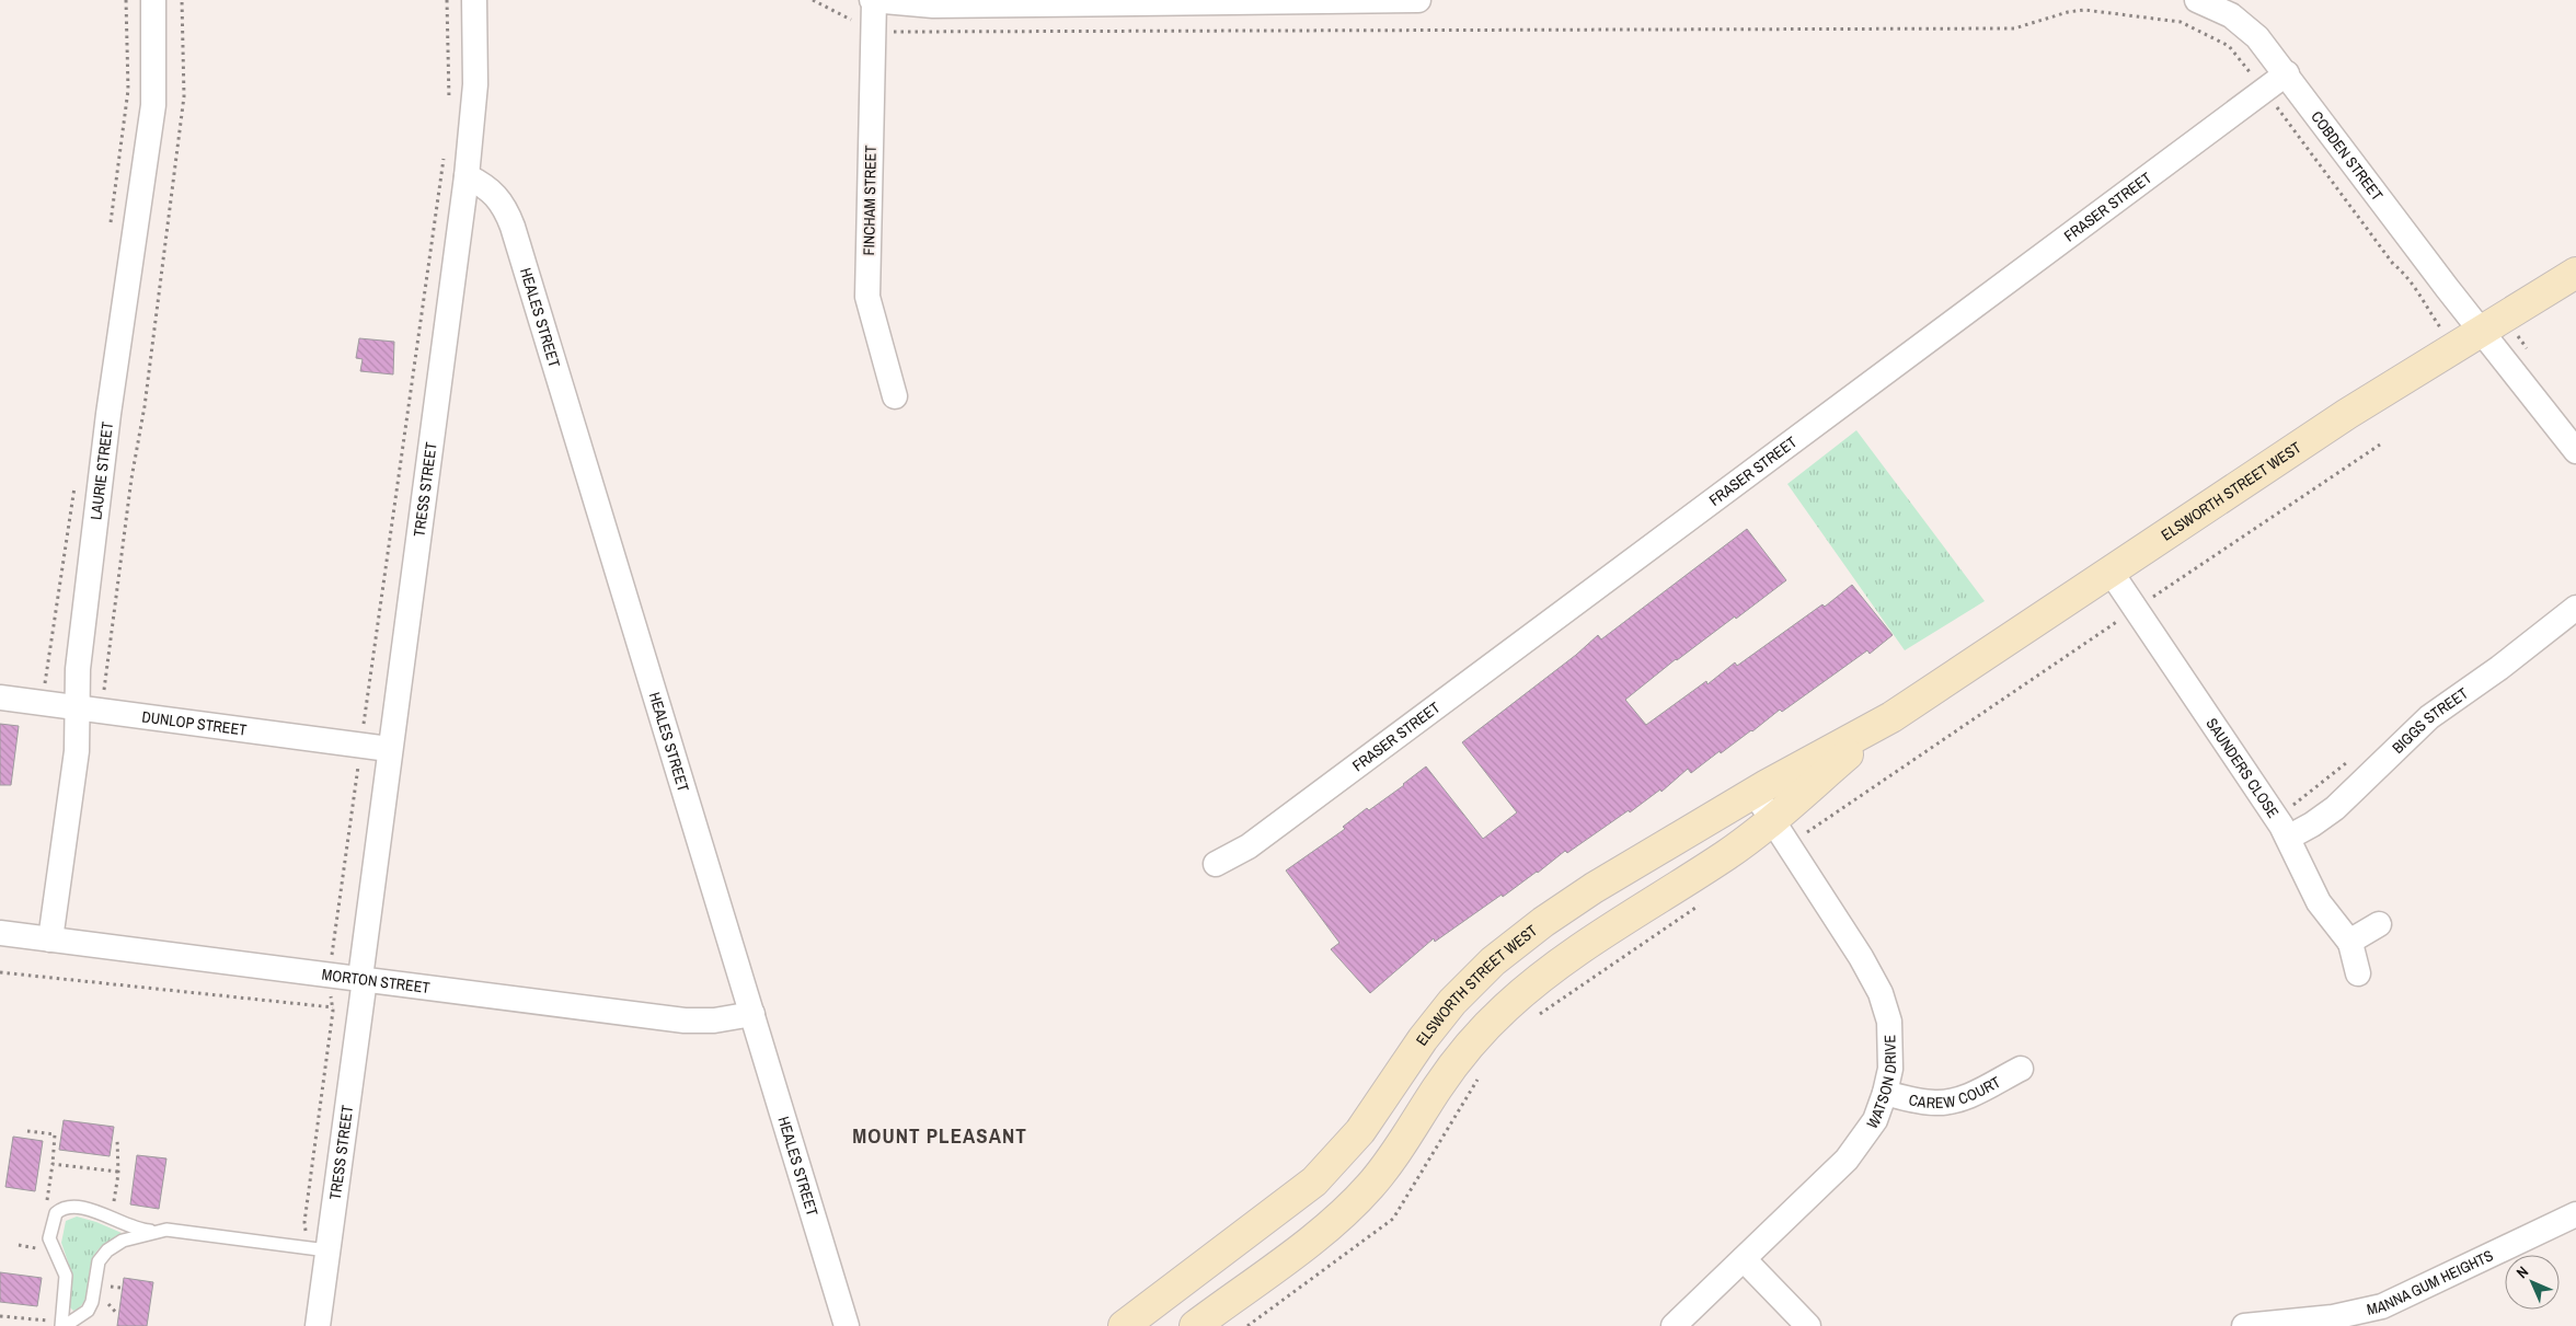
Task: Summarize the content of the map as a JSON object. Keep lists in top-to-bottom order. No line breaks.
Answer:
{"streets":{"street":["COBDEN STREET","FINCHAM STREET","FRASER STREET","HEALES STREET","LAURIE STREET","TRESS STREET","ELSWORTH STREET WEST","BIGGS STREET","DUNLOP STREET","SAUNDERS CLOSE","MORTON STREET","WATSON DRIVE","CAREW COURT","MANNA GUM HEIGHTS"]},"crossings":[["COBDEN STREET","FRASER STREET"],["COBDEN STREET","ELSWORTH STREET WEST"],["HEALES STREET","TRESS STREET"],["HEALES STREET","MORTON STREET"],["LAURIE STREET","DUNLOP STREET"],["LAURIE STREET","MORTON STREET"],["TRESS STREET","DUNLOP STREET"],["TRESS STREET","MORTON STREET"],["ELSWORTH STREET WEST","SAUNDERS CLOSE"],["ELSWORTH STREET WEST","WATSON DRIVE"],["BIGGS STREET","SAUNDERS CLOSE"],["WATSON DRIVE","CAREW COURT"]],"districts":["MOUNT PLEASANT"],"north":"top left"}
